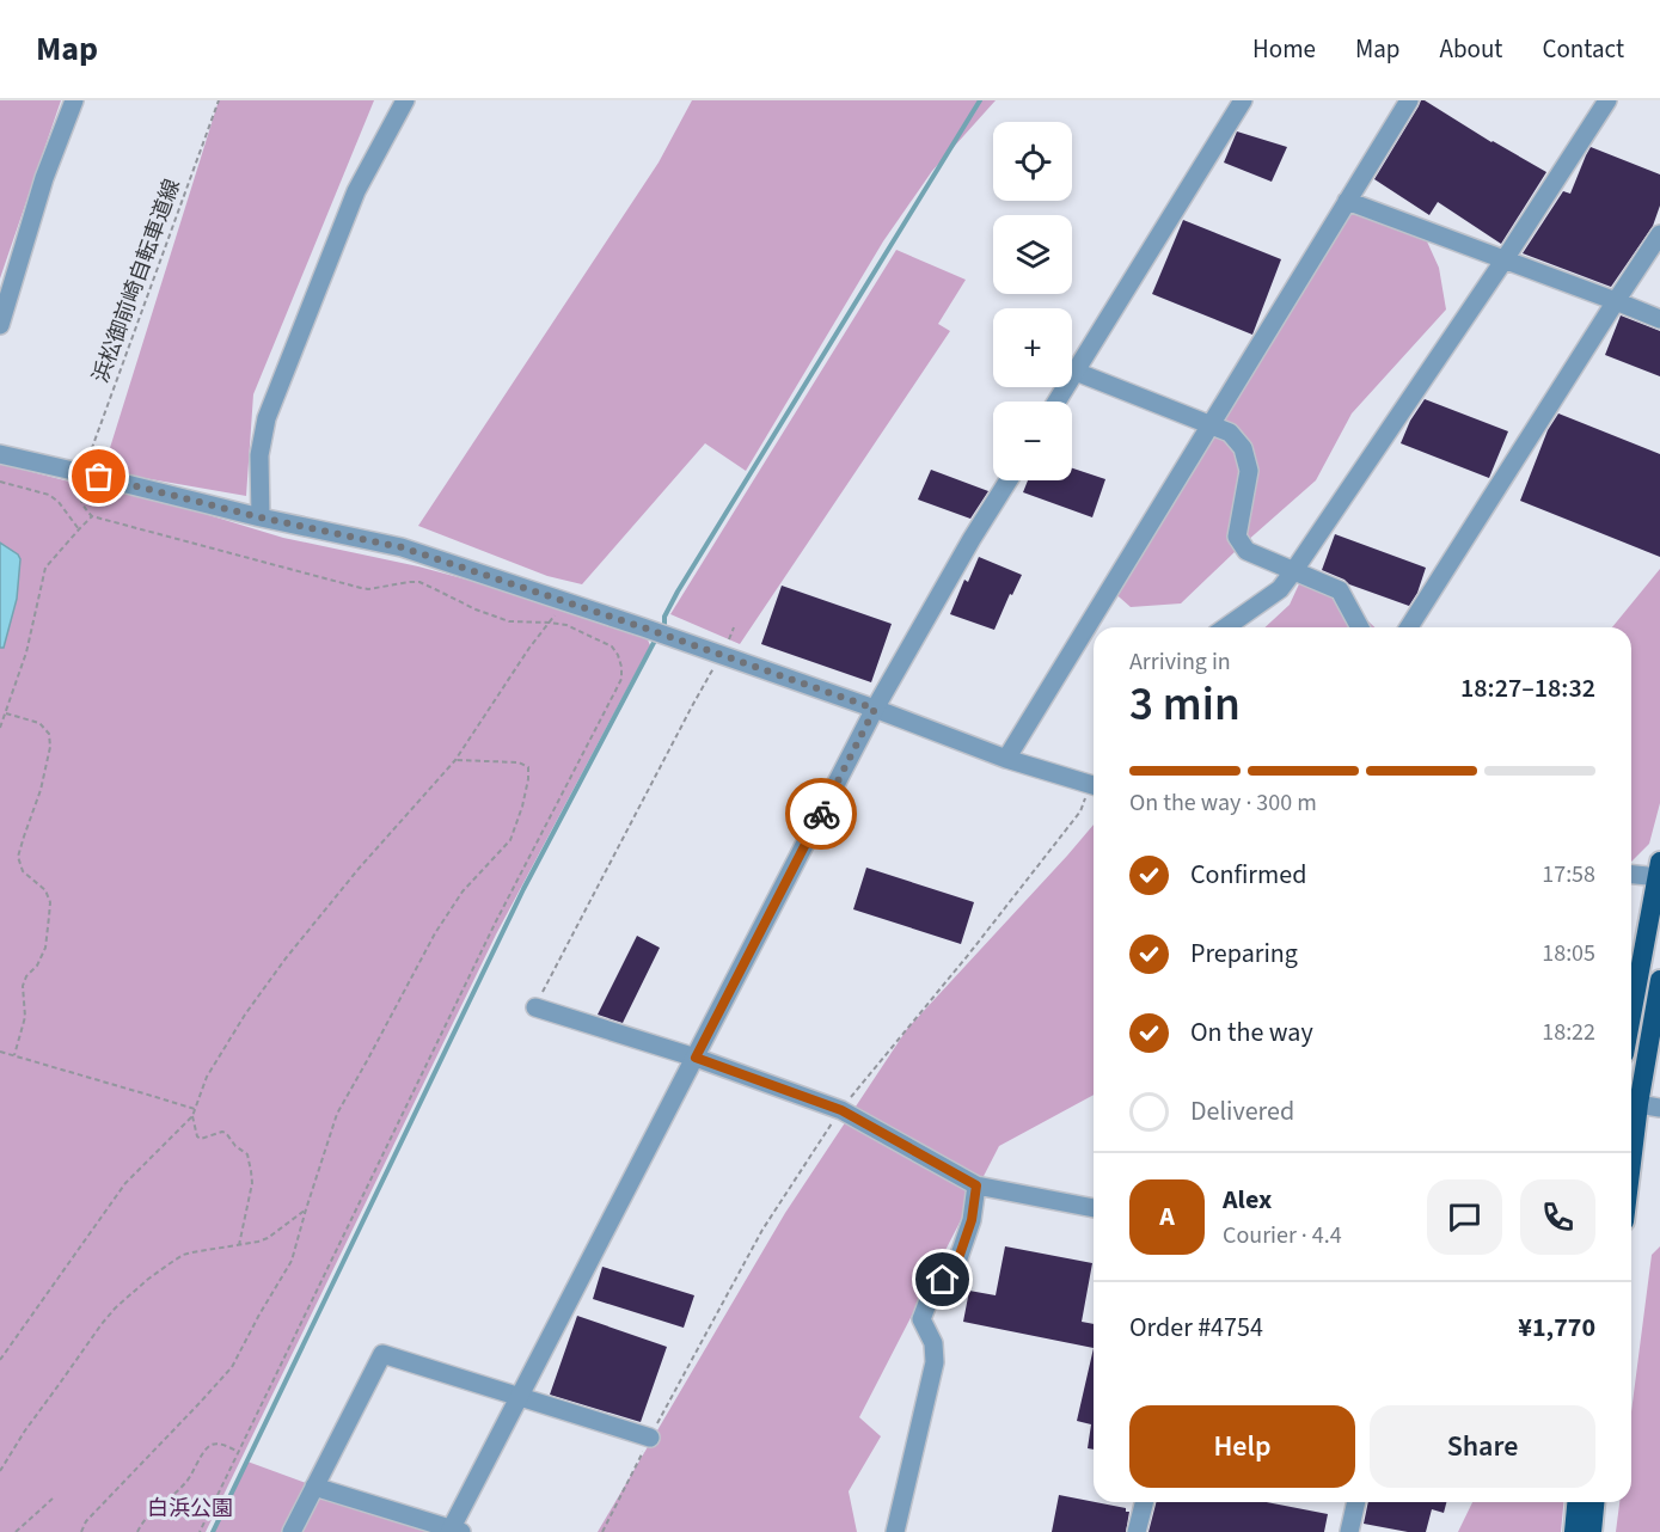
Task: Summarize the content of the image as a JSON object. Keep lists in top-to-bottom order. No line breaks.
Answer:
{"streets":{"path":["浜松御前崎自転車道線"]},"parks":["白浜公園"],"page":{"header":"Map","nav":["Home","Map","About","Contact"],"map_buttons":["+","−"],"heading":["3 min","Arriving in","18:27–18:32"],"panel":["Alex","Courier · 4.4","Order #4754","¥1,770"],"bar":"On the way · 300 m","list":[["Confirmed","17:58"],["Preparing","18:05"],["On the way","18:22"],"Delivered"],"round":"A","buttons":["Help","Share"]}}
